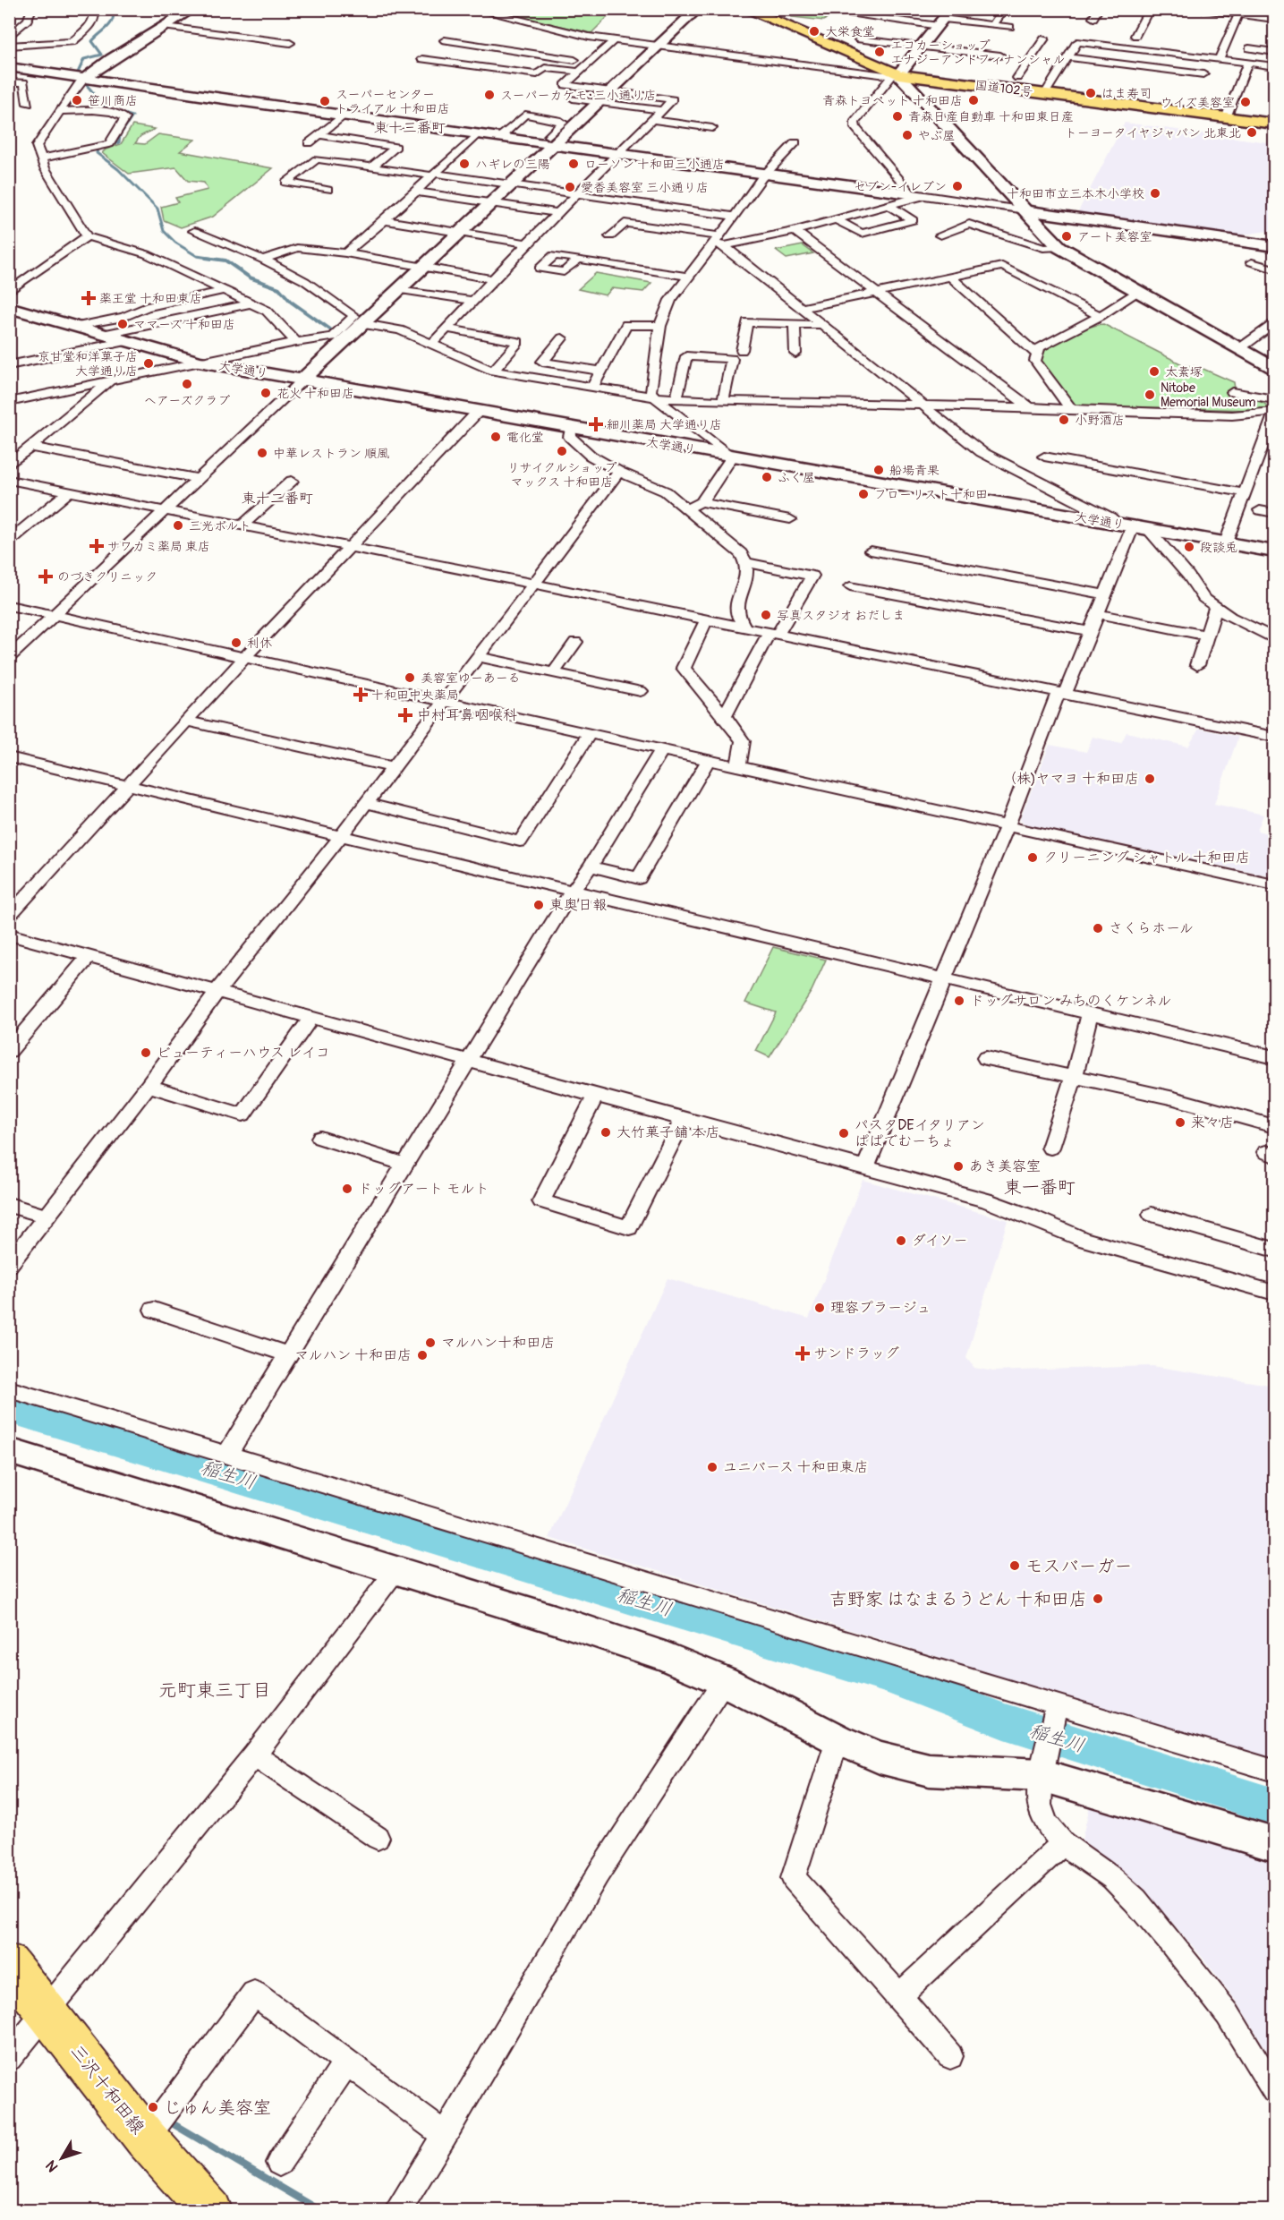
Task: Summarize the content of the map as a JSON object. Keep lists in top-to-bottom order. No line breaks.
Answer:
{"streets":{"highway":["国道102号"],"main road":["三沢十和田線"],"street":["大学通り"]},"districts":["東十三番町","東十二番町","東一番町","元町東三丁目"],"water":["稲生川"],"places":{"other":["大栄食堂","エコカーショップ エナジーアンドフィナンシャル","はま寿司","スーパーカケモ･三小通り店","笹川商店","青森トヨペット 十和田店","スーパーセンター トライアル 十和田店","ウイズ美容室","青森日産自動車 十和田東日産","トーヨータイヤジャパン 北東北","やぶ屋","ハギレの三陽","ローソン 十和田三小通店","セブン-イレブン","愛香美容室 三小通り店","十和田市立三本木小学校","アート美容室","ママーズ 十和田店","京甘堂和洋菓子店 大学通り店","太素塚","ヘアーズクラブ","花火 十和田店","Nitobe Memorial Museum","小野酒店","電化堂","リサイクルショップ マックス 十和田店","中華レストラン 順風","船場青果","ふく屋","フローリスト十和田","三光ボルト","段談兎","写真スタジオ おだしま","利休","美容室ゆーあーる","（株)ヤマヨ 十和田店","クリーニング シャトル 十和田店","東奥日報","さくらホール","ドッグサロン みちのくケンネル","ビューティーハウス レイコ","来々店","大竹菓子舗 本店","パスタDEイタリアン ぱぱでむーちょ","あき美容室","ドッグアート モルト","ダイソー","理容プラージュ","マルハン十和田店","マルハン 十和田店","ユニバース 十和田東店","モスバーガー","吉野家 はなまるうどん 十和田店","じゅん美容室"],"health":["薬王堂 十和田東店","細川薬局 大学通り店","サワカミ薬局 東店","のづきクリニック","十和田中央薬局","中村耳鼻咽喉科","サンドラッグ"]},"north":"bottom left"}
